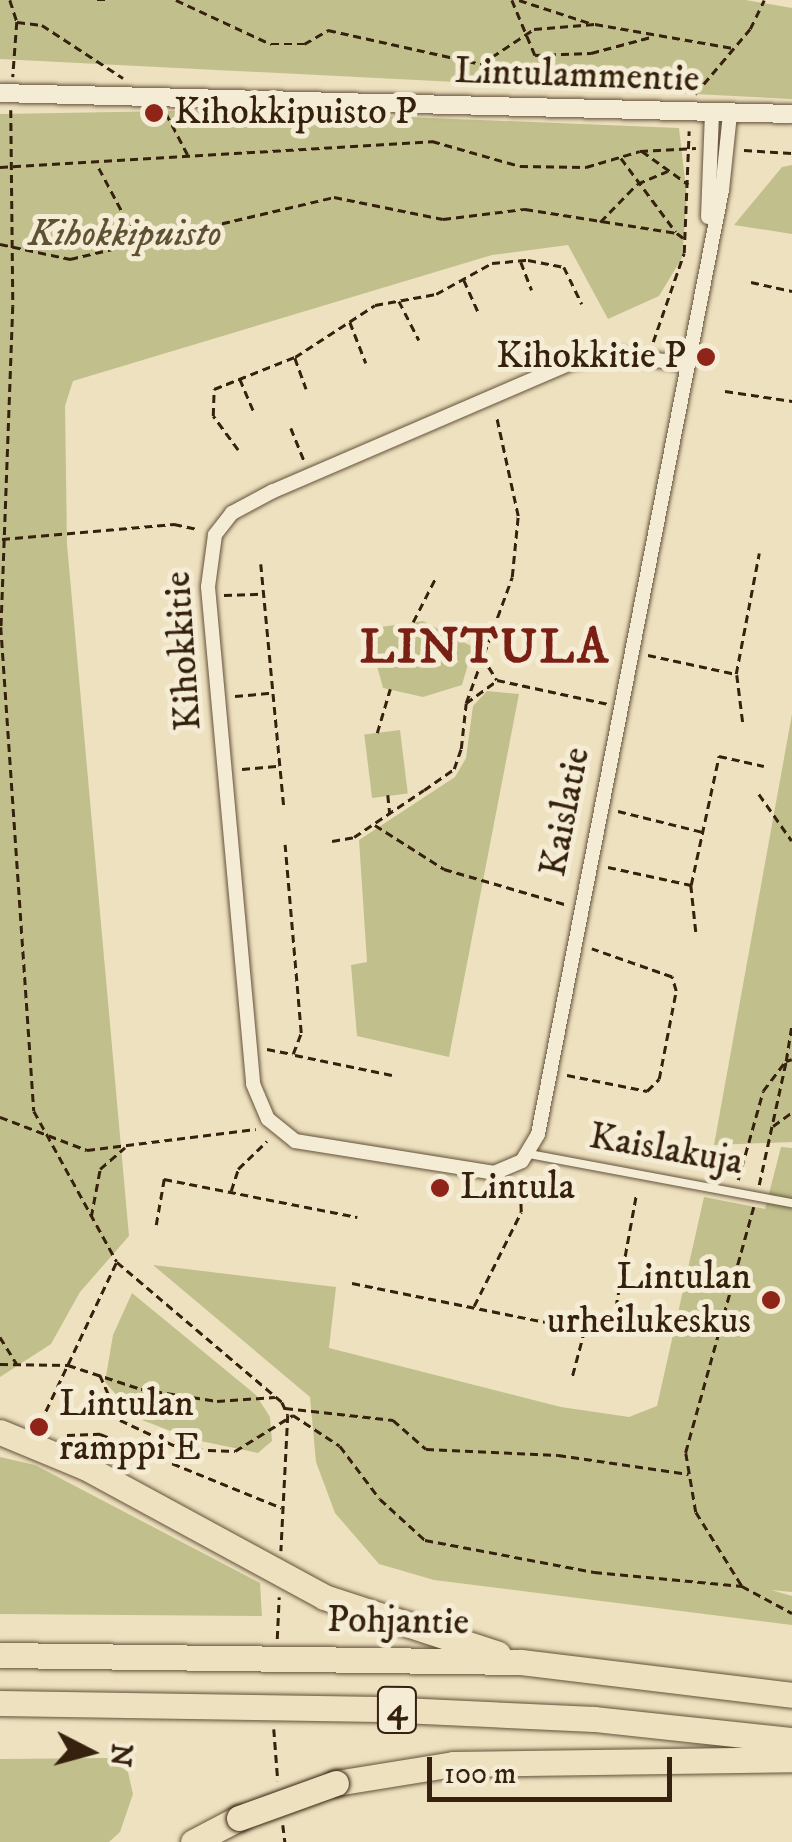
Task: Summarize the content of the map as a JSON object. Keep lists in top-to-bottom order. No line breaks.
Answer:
{"streets":{"highway":["Pohjantie","4"],"street":["Lintulammentie","Kihokkitie","Kaislatie"],"lane":["Kaislakuja"]},"crossings":[["Lintulammentie","Kaislatie"],["Kihokkitie","Kaislatie"],["Kaislatie","Kaislakuja"]],"districts":["LINTULA"],"parks":["Kihokkipuisto"],"places":["Kihokkipuisto P","Kihokkitie P","Lintula","Lintulan urheilukeskus","Lintulan ramppi E"],"scale_bar":"100 m","north":"right"}
